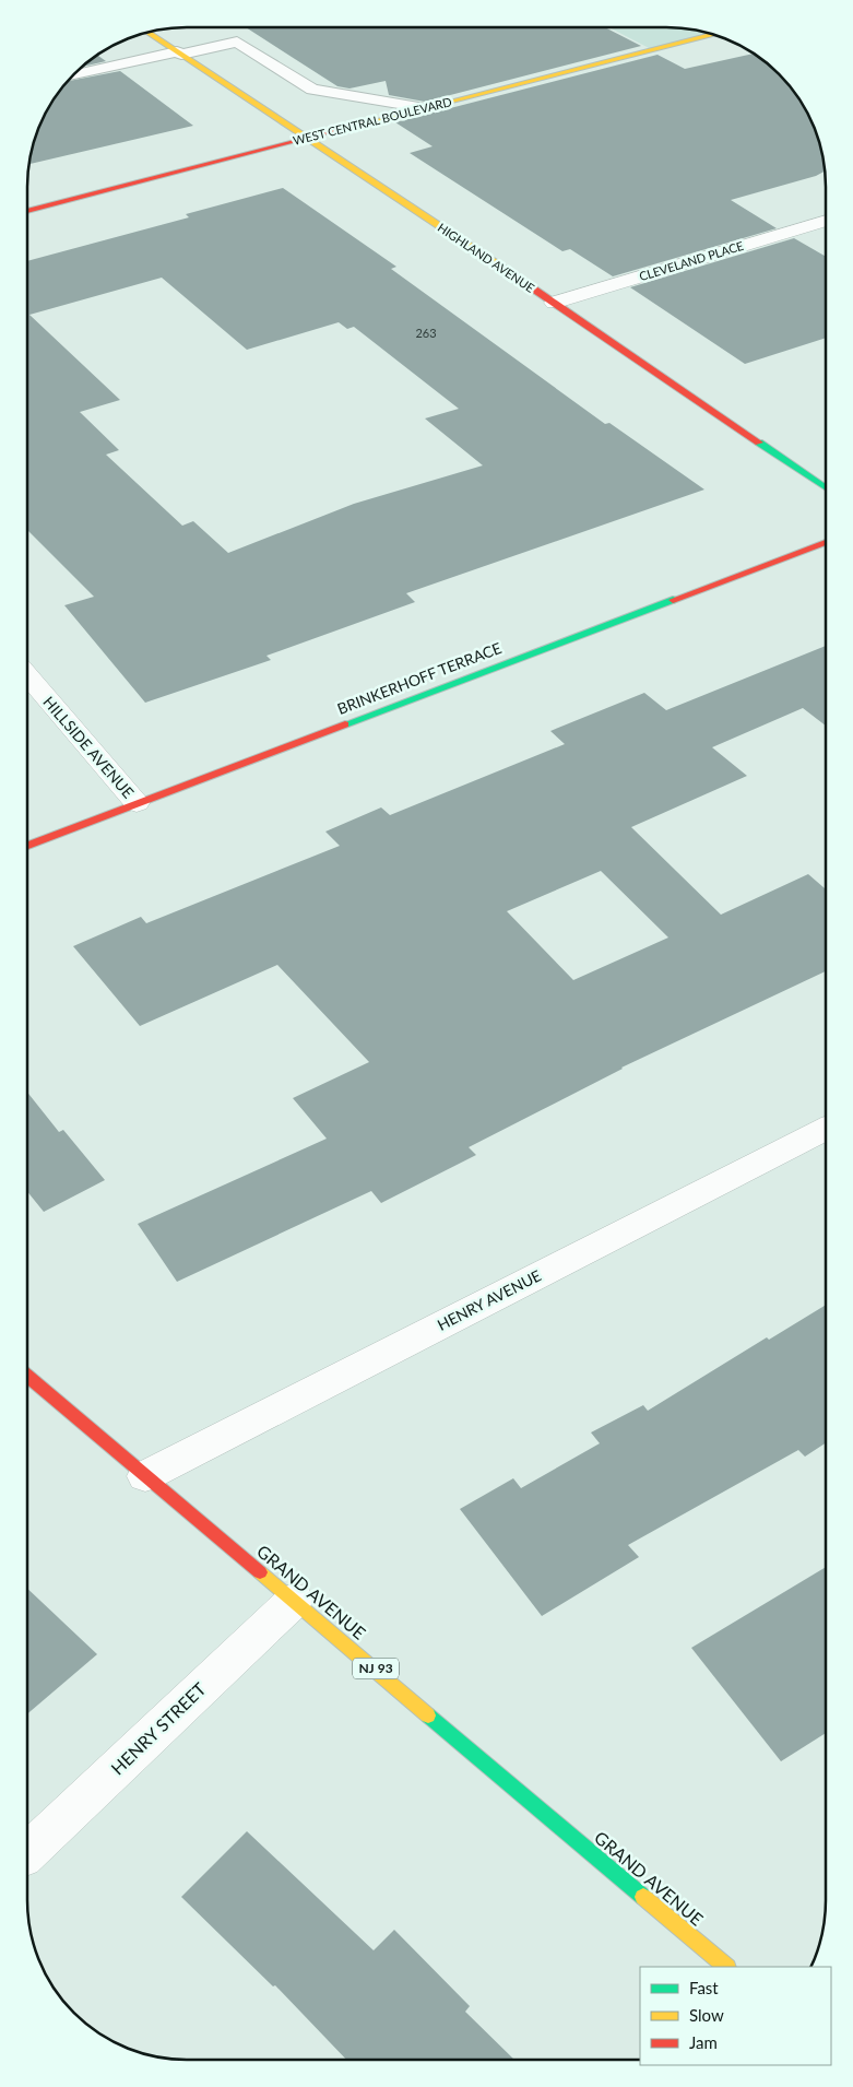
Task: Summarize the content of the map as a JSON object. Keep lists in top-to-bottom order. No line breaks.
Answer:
{"streets":{"street":["WEST CENTRAL BOULEVARD","HIGHLAND AVENUE","CLEVELAND PLACE","BRINKERHOFF TERRACE","HILLSIDE AVENUE","HENRY AVENUE","GRAND AVENUE","NJ 93","HENRY STREET"]},"crossings":[["WEST CENTRAL BOULEVARD","HIGHLAND AVENUE"],["HIGHLAND AVENUE","CLEVELAND PLACE"],["BRINKERHOFF TERRACE","HILLSIDE AVENUE"],["HENRY AVENUE","GRAND AVENUE"],["GRAND AVENUE","HENRY STREET"]],"house_numbers":["263"],"legend":["Fast","Slow","Jam"]}
